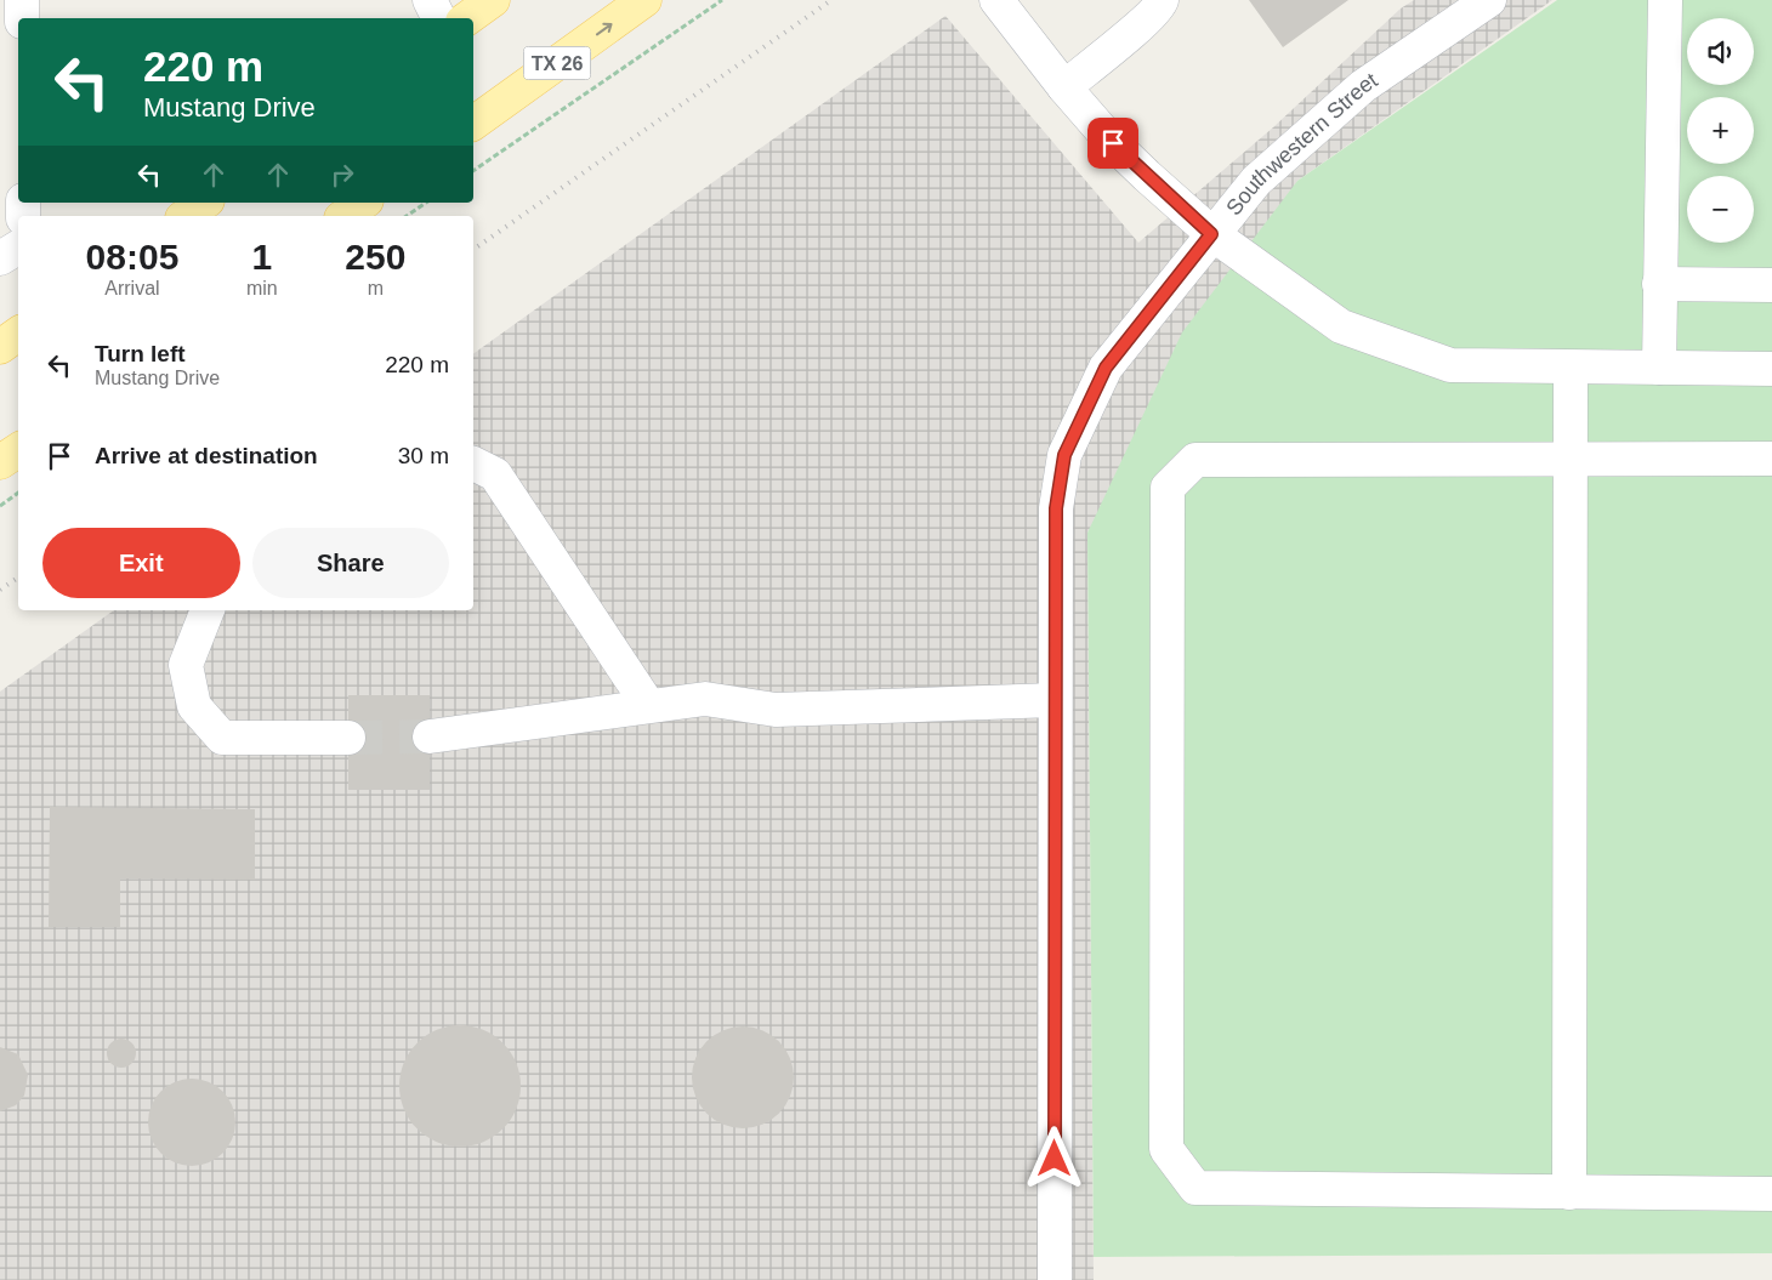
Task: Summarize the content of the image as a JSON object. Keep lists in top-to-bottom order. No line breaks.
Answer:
{"streets":{"main road":["TX 26"],"street":["Southwestern Street"]},"page":{"map_buttons":["+","−"],"turn":["220 m","Mustang Drive"],"eta":["08:05","Arrival","1","min","250","m"],"list":[{"name":"Turn left","note":"Mustang Drive","value":"220 m"},{"name":"Arrive at destination","value":"30 m"}],"buttons":["Exit","Share"]}}
